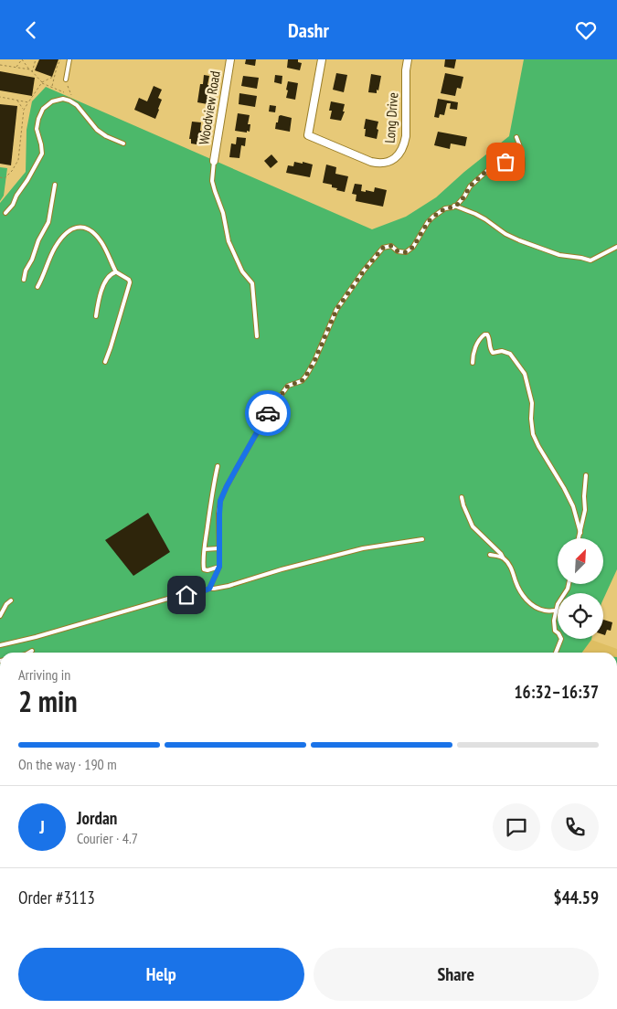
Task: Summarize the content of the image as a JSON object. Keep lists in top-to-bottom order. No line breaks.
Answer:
{"streets":{"street":["Woodview Road","Long Drive"]},"north":"top right","page":{"header":"Dashr","heading":["2 min","Arriving in","16:32–16:37"],"panel":["Jordan","Courier · 4.7","Order #3113","$44.59"],"bar":"On the way · 190 m","round":"J","buttons":["Help","Share"]}}
